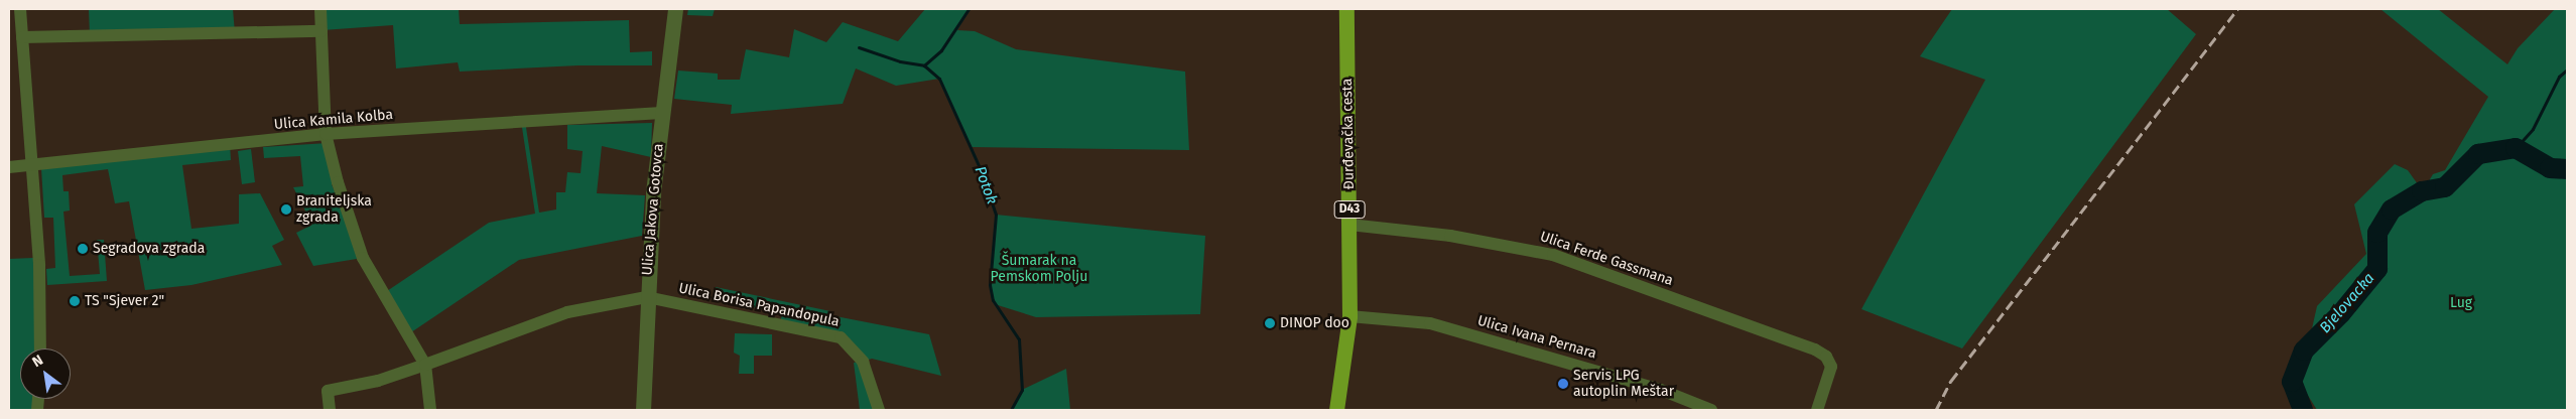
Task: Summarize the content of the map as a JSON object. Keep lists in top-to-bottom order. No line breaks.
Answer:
{"streets":{"main road":["Đurđevačka cesta","D43"],"street":["Ulica Kamila Kolba","Ulica Jakova Gotovca","Ulica Ferde Gassmana","Ulica Borisa Papandopula","Ulica Ivana Pernara"]},"crossings":[["Ulica Kamila Kolba","Ulica Jakova Gotovca"],["Đurđevačka cesta","Ulica Ferde Gassmana"],["Đurđevačka cesta","Ulica Ivana Pernara"],["Ulica Jakova Gotovca","Ulica Borisa Papandopula"]],"water":["Potok","Bjelovacka"],"parks":["Šumarak na Pemskom Polju","Lug"],"places":["Braniteljska zgrada","Segradova zgrada","TS \"Sjever 2\"","DINOP doo","Servis LPG autoplin Meštar"],"north":"top left"}
